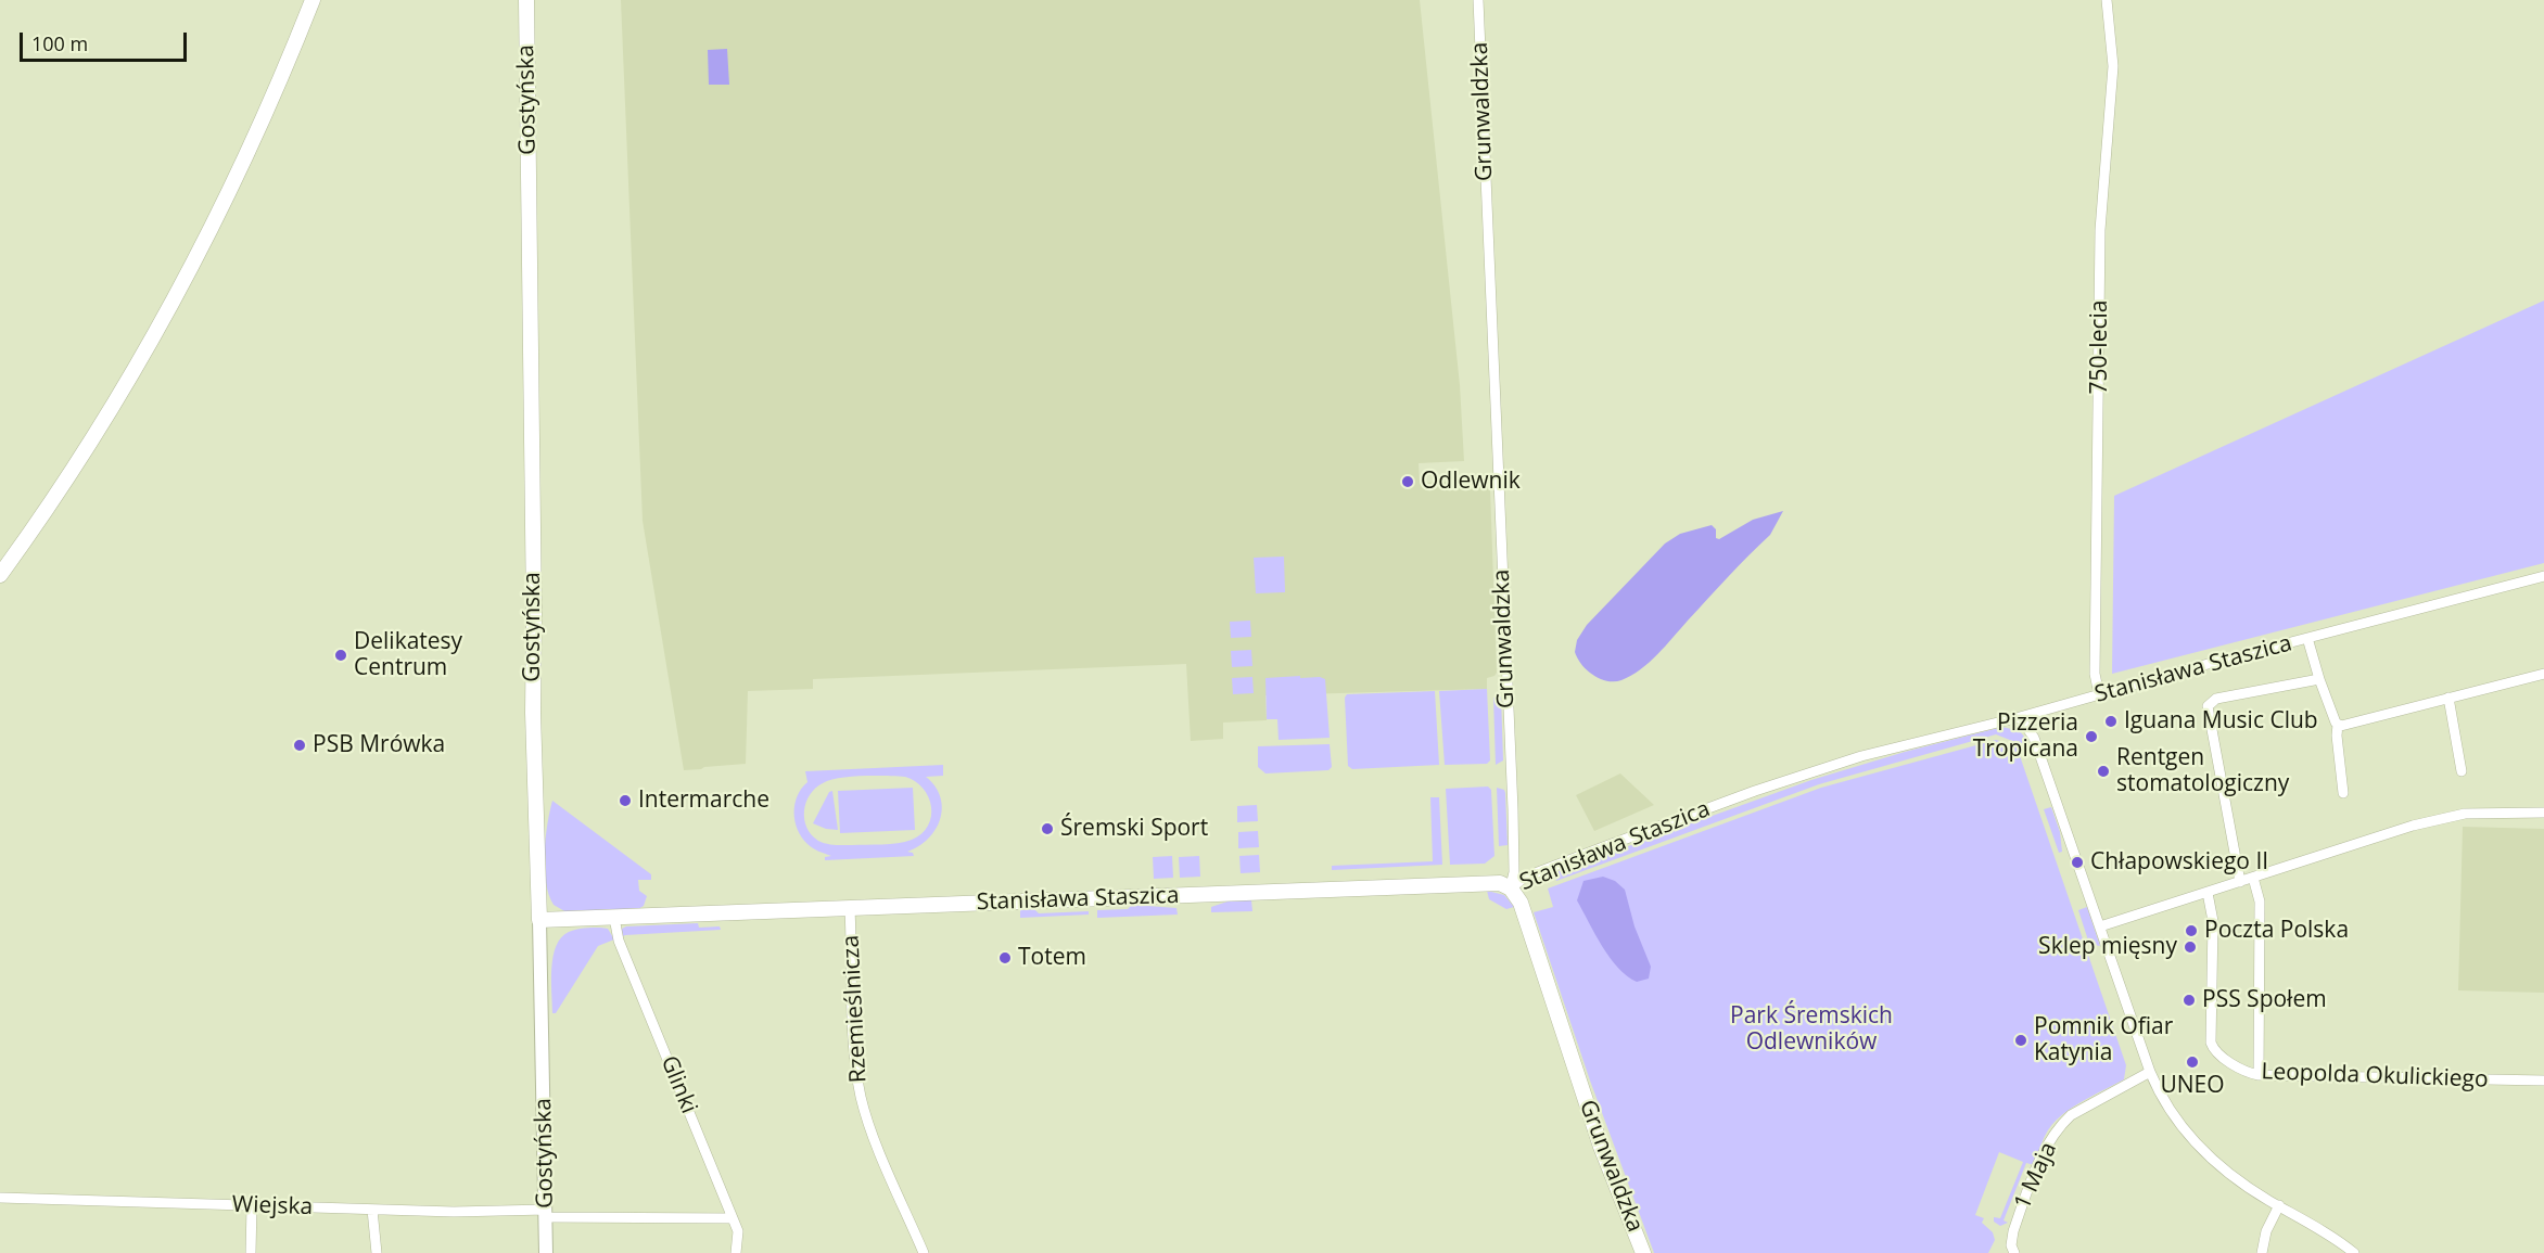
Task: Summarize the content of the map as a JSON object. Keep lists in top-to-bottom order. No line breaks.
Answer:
{"streets":{"main road":["Gostyńska","Grunwaldzka","Stanisława Staszica"],"street":["750-lecia","Rzemieślnicza","Leopolda Okulickiego","Glinki","1 Maja","Wiejska"]},"crossings":[["Gostyńska","Stanisława Staszica"],["Gostyńska","Wiejska"],["Grunwaldzka","Stanisława Staszica"],["750-lecia","Stanisława Staszica"],["Stanisława Staszica","Rzemieślnicza"],["Stanisława Staszica","Glinki"],["Glinki","Wiejska"]],"parks":["Park Śremskich Odlewników"],"places":["Odlewnik","Delikatesy Centrum","Iguana Music Club","Pizzeria Tropicana","PSB Mrówka","Rentgen stomatologiczny","Intermarche","Śremski Sport","Chłapowskiego II","Poczta Polska","Sklep mięsny","Totem","PSS Społem","Pomnik Ofiar Katynia","UNEO"],"scale_bar":"100 m"}
